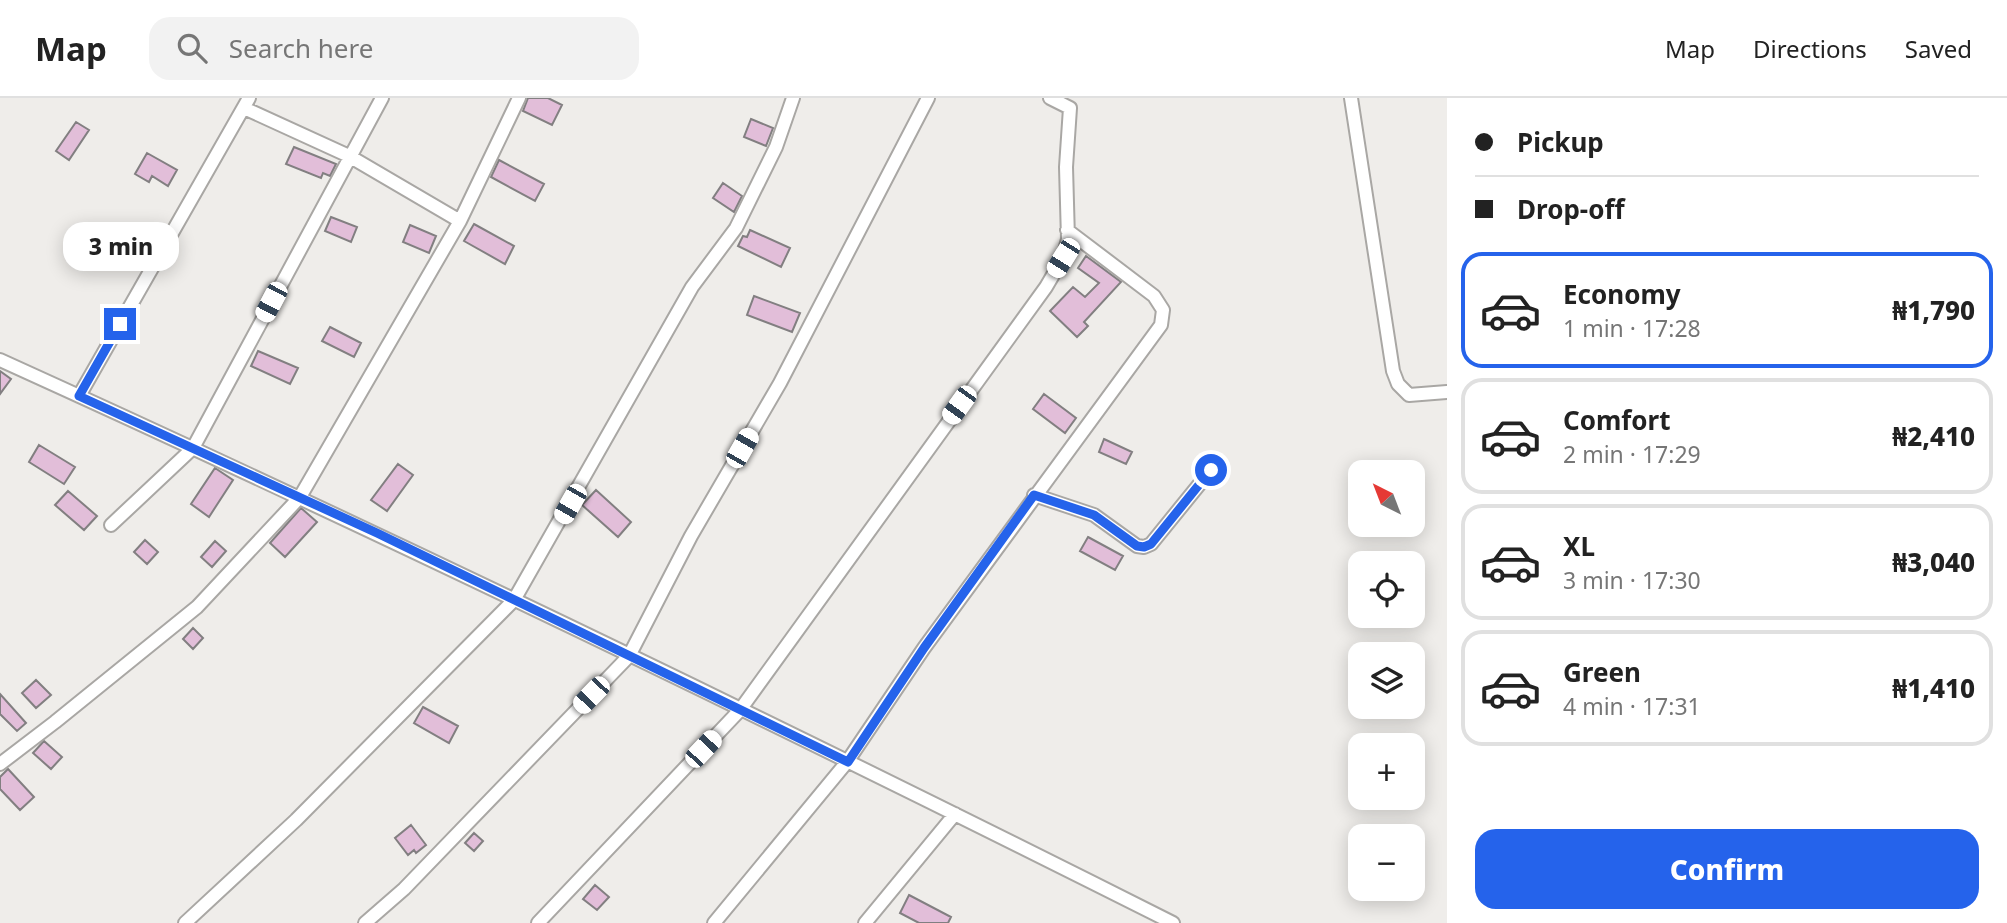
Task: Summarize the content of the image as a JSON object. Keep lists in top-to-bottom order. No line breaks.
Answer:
{"north":"top left","page":{"header":"Map","search":"Search here","nav":["Map","Directions","Saved"],"banner":["Pickup","Drop-off"],"bubble":"3 min","list":[{"name":"Economy","note":"1 min · 17:28","value":"₦1,790"},{"name":"Comfort","note":"2 min · 17:29","value":"₦2,410"},{"name":"XL","note":"3 min · 17:30","value":"₦3,040"},{"name":"Green","note":"4 min · 17:31","value":"₦1,410"}],"map_buttons":["+","−"],"buttons":"Confirm"}}
